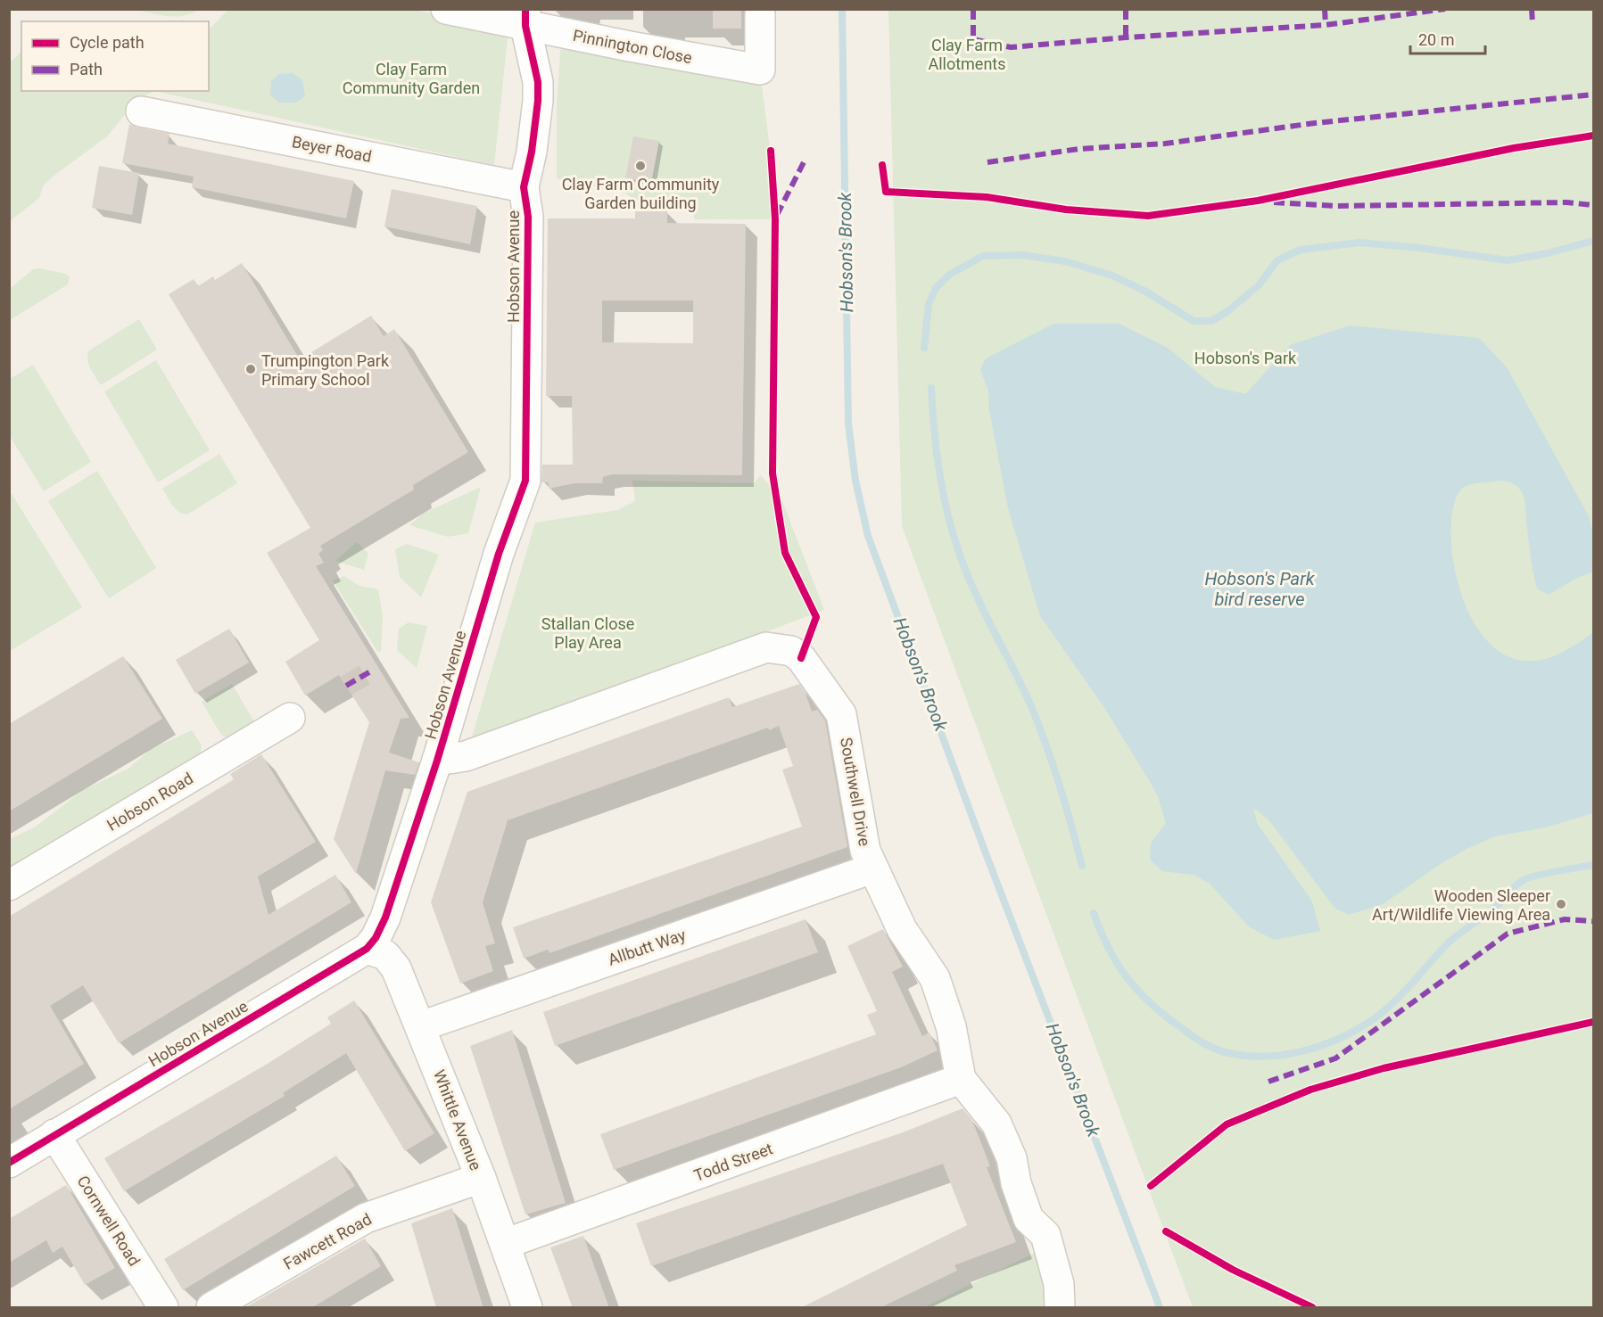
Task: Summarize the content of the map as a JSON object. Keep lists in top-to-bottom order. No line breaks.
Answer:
{"streets":{"street":["Pinnington Close","Beyer Road","Hobson Avenue","Southwell Drive","Hobson Road","Allbutt Way","Whittle Avenue","Todd Street","Cornwell Road","Fawcett Road"]},"crossings":[["Pinnington Close","Hobson Avenue"],["Beyer Road","Hobson Avenue"],["Hobson Avenue","Southwell Drive"],["Hobson Avenue","Whittle Avenue"],["Hobson Avenue","Cornwell Road"],["Southwell Drive","Allbutt Way"],["Southwell Drive","Todd Street"],["Allbutt Way","Whittle Avenue"],["Whittle Avenue","Todd Street"],["Whittle Avenue","Fawcett Road"]],"water":["Hobson's Brook","Hobson's Park bird reserve"],"parks":["Clay Farm Allotments","Clay Farm Community Garden","Hobson's Park","Stallan Close Play Area"],"places":["Clay Farm Community Garden building","Trumpington Park Primary School","Wooden Sleeper Art/Wildlife Viewing Area"],"legend":["Cycle path","Path"],"scale_bar":"20 m"}
